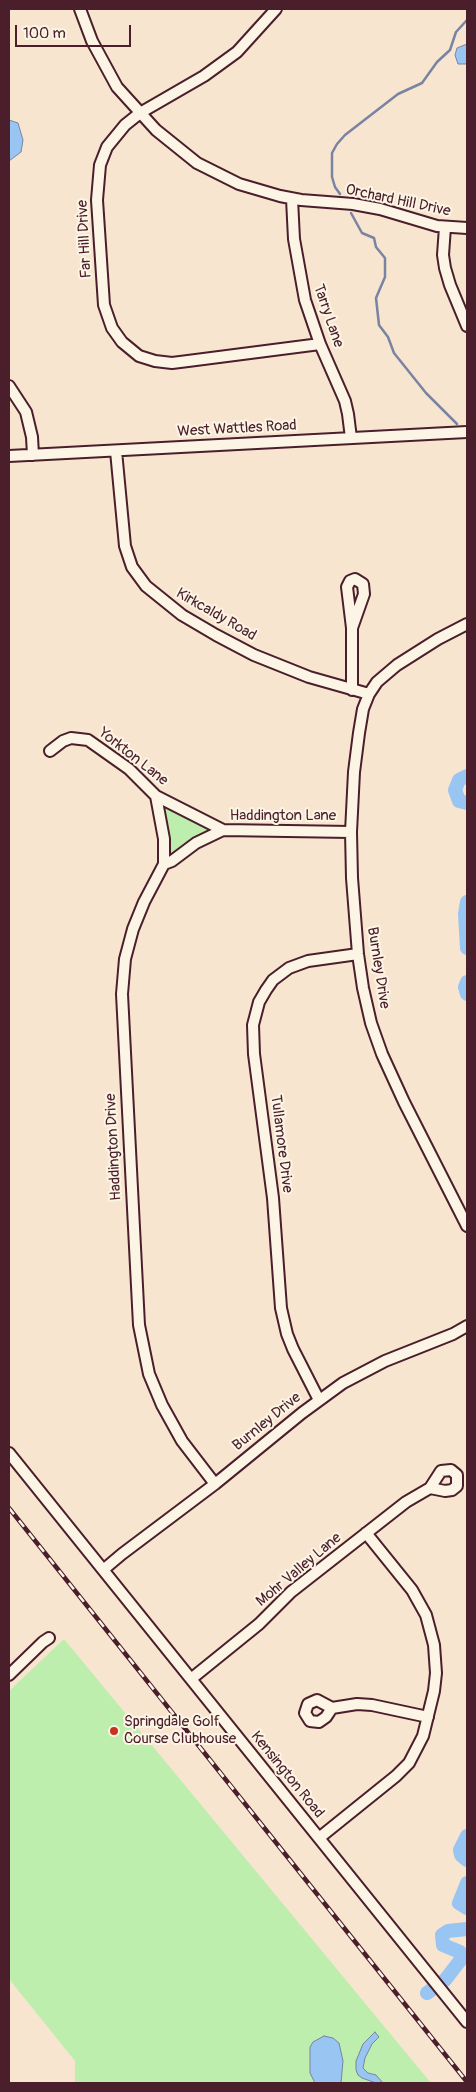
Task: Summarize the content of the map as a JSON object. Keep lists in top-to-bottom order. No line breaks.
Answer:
{"streets":{"street":["Orchard Hill Drive","Far Hill Drive","Tarry Lane","West Wattles Road","Kirkcaldy Road","Yorkton Lane","Haddington Lane","Burnley Drive","Tullamore Drive","Haddington Drive","Mohr Valley Lane","Kensington Road"]},"crossings":[["Orchard Hill Drive","Far Hill Drive"],["Orchard Hill Drive","Tarry Lane"],["Far Hill Drive","Tarry Lane"],["Tarry Lane","West Wattles Road"],["West Wattles Road","Kirkcaldy Road"],["Yorkton Lane","Haddington Lane"],["Yorkton Lane","Haddington Drive"],["Haddington Lane","Burnley Drive"],["Haddington Lane","Haddington Drive"],["Burnley Drive","Tullamore Drive"],["Burnley Drive","Haddington Drive"],["Burnley Drive","Kensington Road"],["Mohr Valley Lane","Kensington Road"]],"places":["Springdale Golf Course Clubhouse"],"scale_bar":"100 m"}
